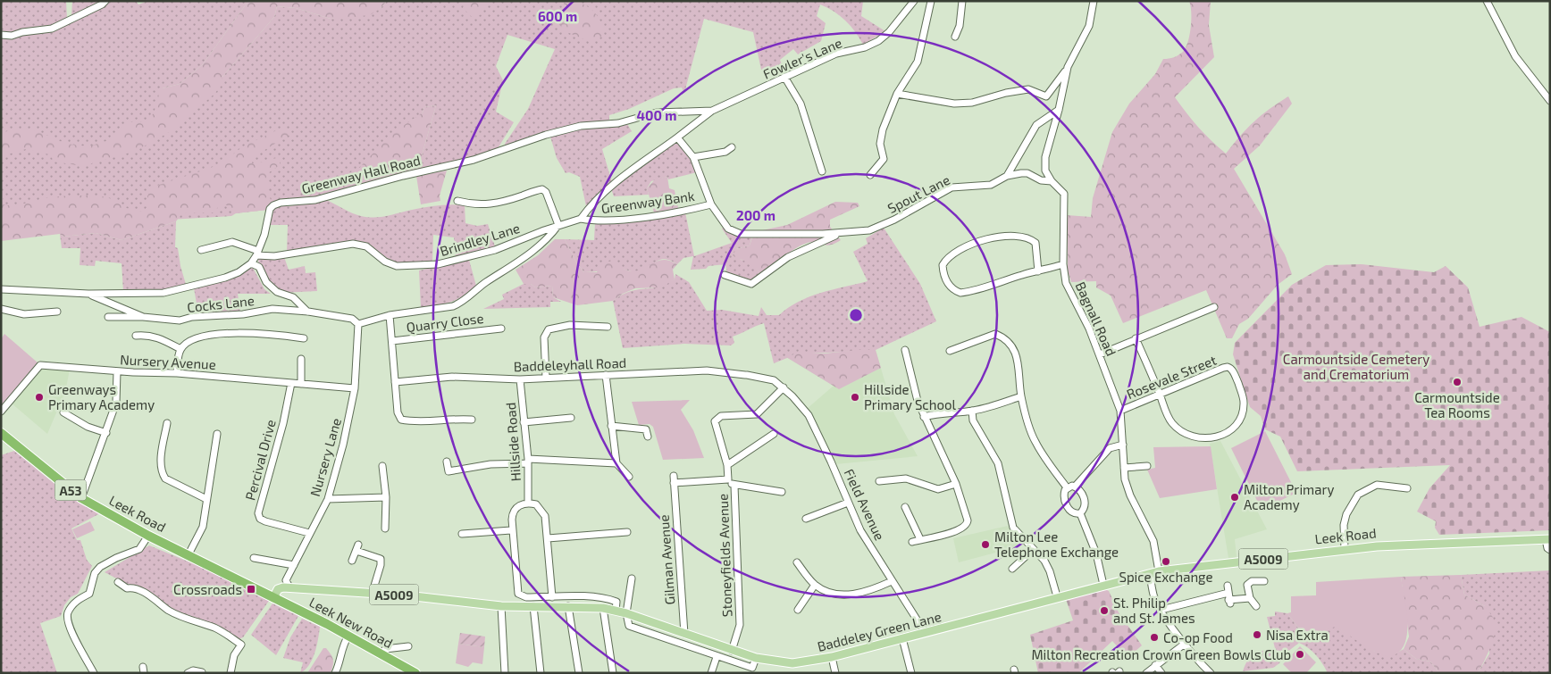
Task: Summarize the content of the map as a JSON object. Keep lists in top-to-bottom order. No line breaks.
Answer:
{"streets":{"highway":["A53","Leek Road","Leek New Road"],"main road":["A5009","Baddeley Green Lane"],"street":["Fowler's Lane","Greenway Hall Road","Spout Lane","Greenway Bank","Brindley Lane","Cocks Lane","Bagnall Road","Quarry Close","Nursery Avenue","Baddeleyhall Road","Rosevale Street","Hillside Road","Nursery Lane","Percival Drive","Field Avenue","Stoneyfields Avenue","Gilman Avenue"]},"crossings":[["Fowler's Lane","Greenway Hall Road"],["Fowler's Lane","Greenway Bank"],["Greenway Hall Road","Greenway Bank"],["Greenway Hall Road","Brindley Lane"],["Greenway Hall Road","Cocks Lane"],["Spout Lane","Bagnall Road"],["Greenway Bank","Brindley Lane"],["Cocks Lane","Nursery Lane"],["Bagnall Road","Rosevale Street"],["Bagnall Road","Leek Road"],["Nursery Avenue","Nursery Lane"],["Nursery Avenue","Percival Drive"],["Baddeleyhall Road","Hillside Road"],["Baddeleyhall Road","Field Avenue"],["Nursery Lane","Percival Drive"],["Nursery Lane","Baddeley Green Lane"],["Field Avenue","Baddeley Green Lane"],["Leek Road","Leek New Road"],["Leek Road","Baddeley Green Lane"],["Stoneyfields Avenue","Baddeley Green Lane"],["Gilman Avenue","Baddeley Green Lane"]],"parks":["Carmountside Cemetery and Crematorium"],"places":{"other":["Carmountside Tea Rooms","Greenways Primary Academy","Hillside Primary School","Milton Primary Academy","Milton Lee Telephone Exchange","Spice Exchange","St. Philip and St. James","Nisa Extra","Co-op Food","Milton Recreation Crown Green Bowls Club"],"transit":["Crossroads"]},"rings":["600 m","400 m","200 m"]}
